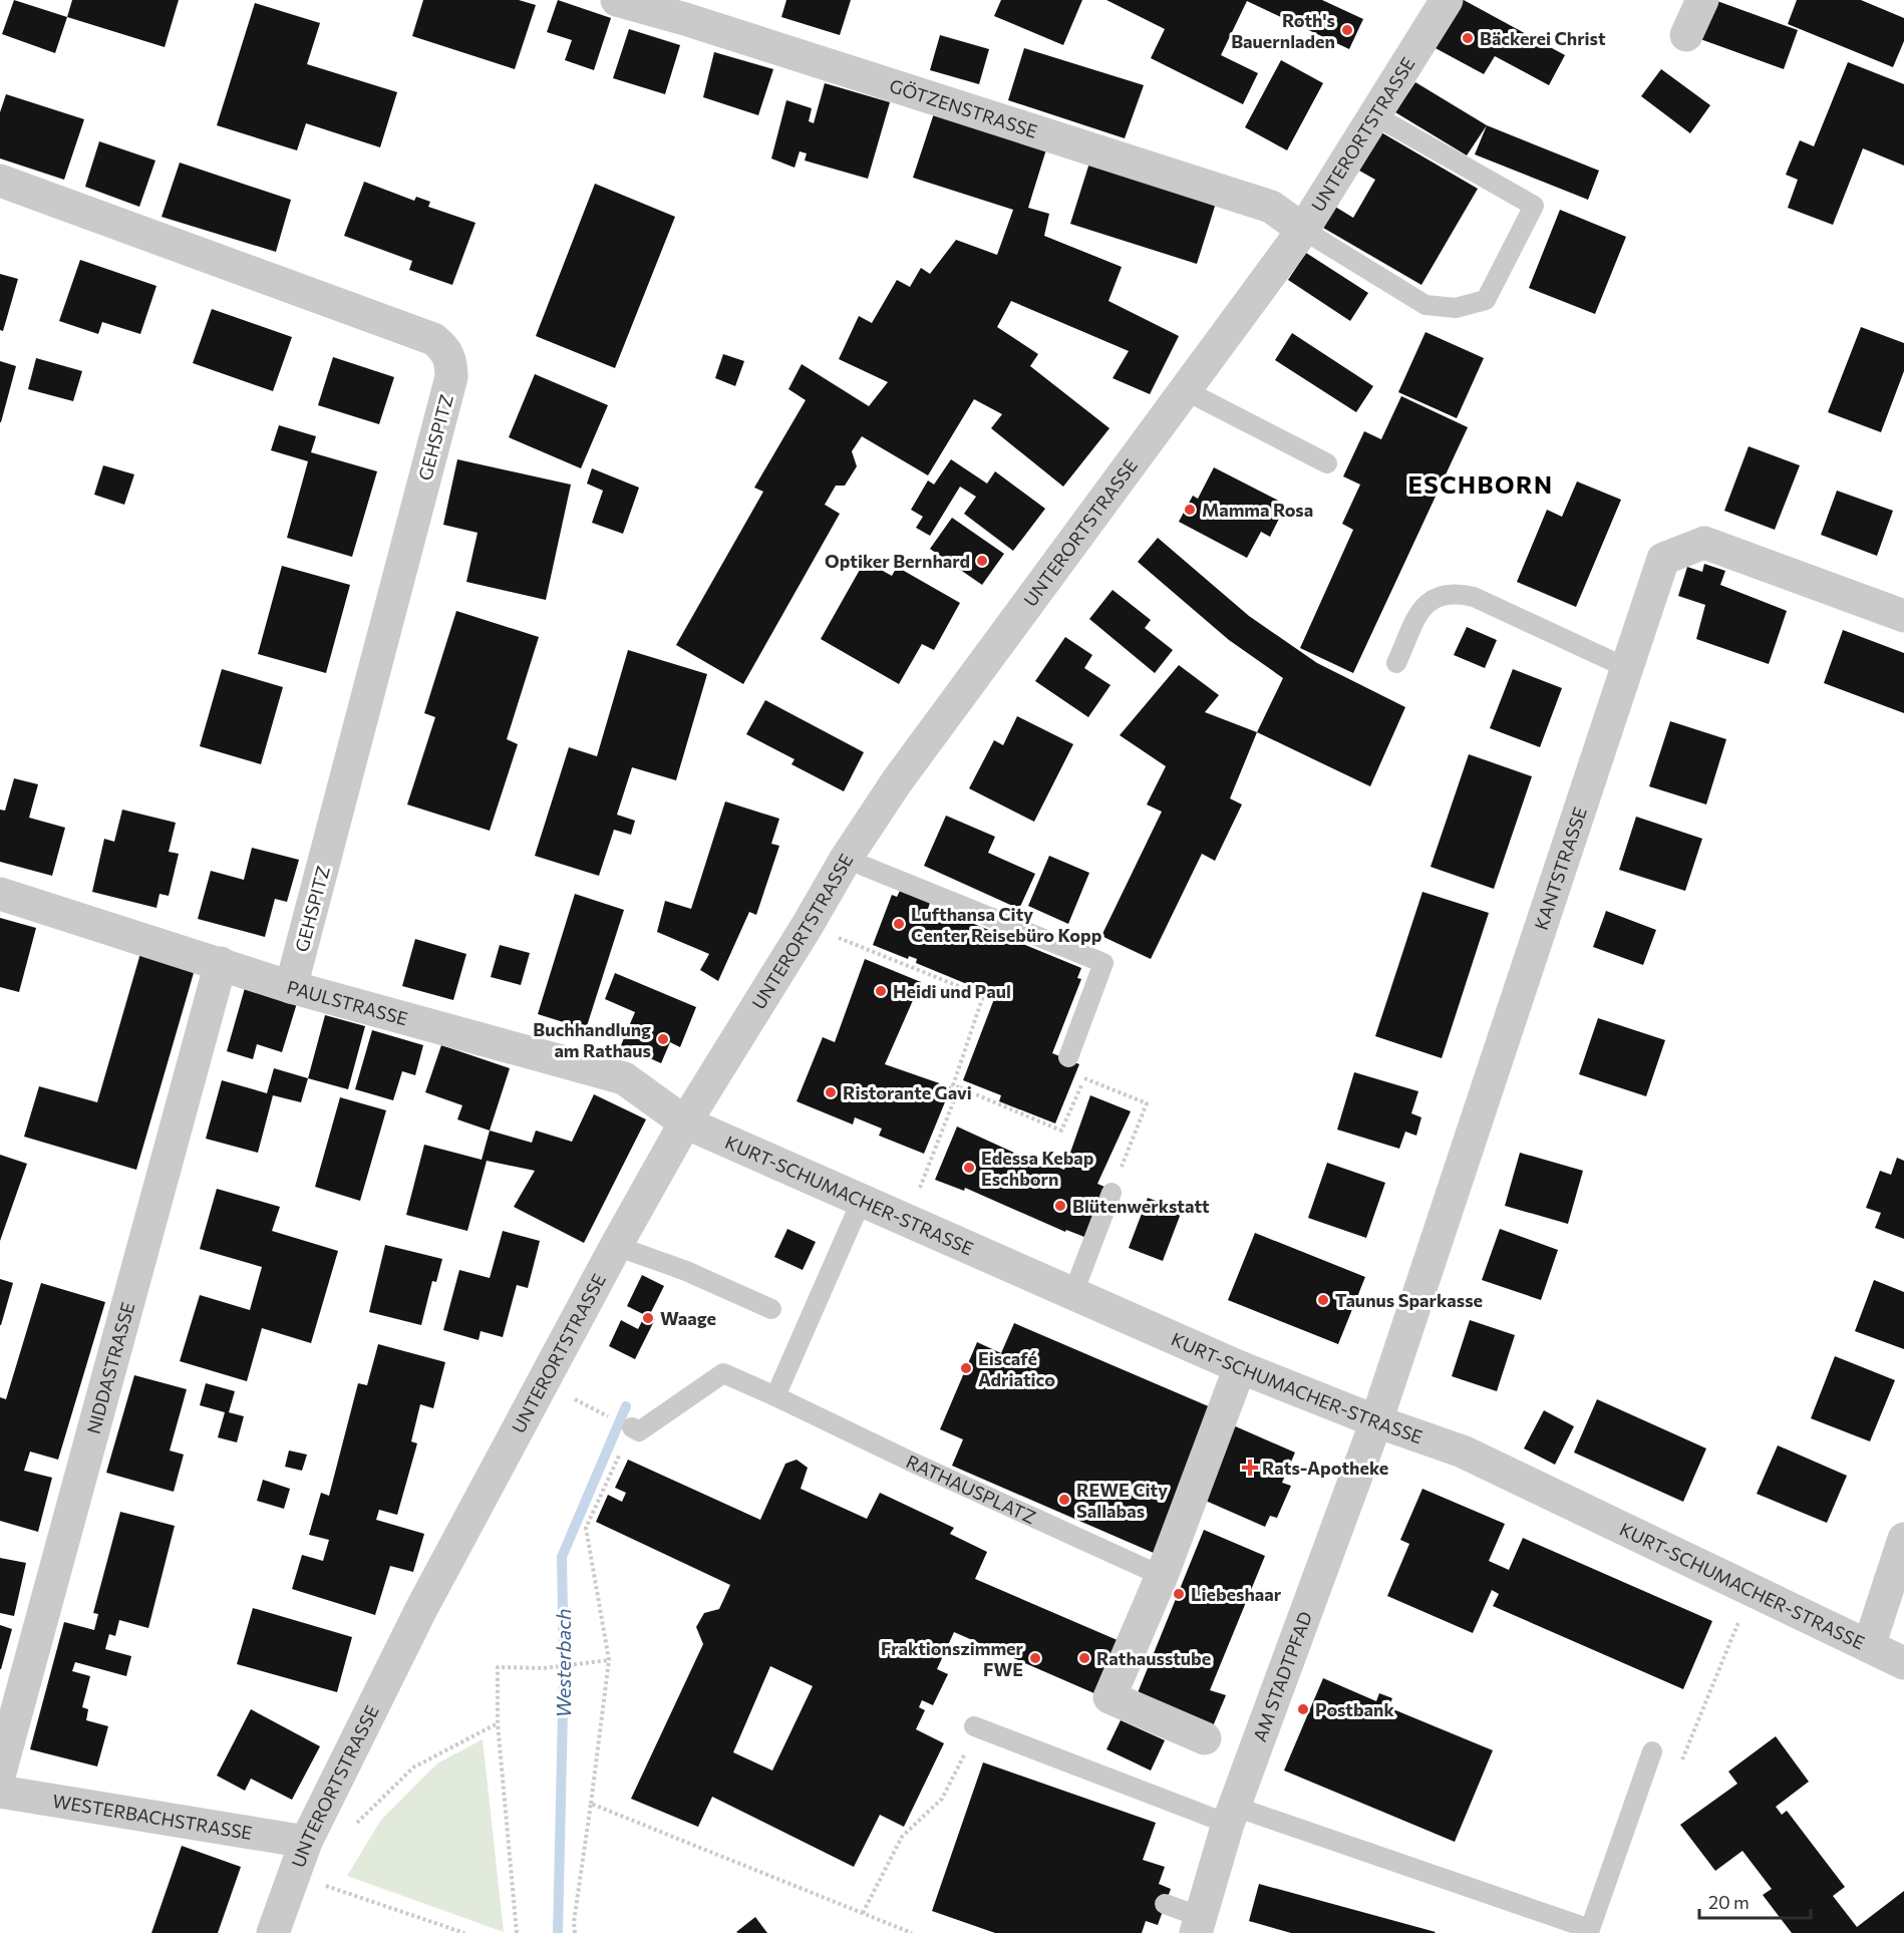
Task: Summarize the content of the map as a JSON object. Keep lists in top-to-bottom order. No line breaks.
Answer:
{"streets":{"street":["GÖTZENSTRASSE","UNTERORTSTRASSE","GEHSPITZ","KANTSTRASSE","PAULSTRASSE","KURT-SCHUMACHER-STRASSE","NIDDASTRASSE","AM STADTPFAD","WESTERBACHSTRASSE"],"lane":["RATHAUSPLATZ"]},"crossings":[["GÖTZENSTRASSE","UNTERORTSTRASSE"],["UNTERORTSTRASSE","PAULSTRASSE"],["UNTERORTSTRASSE","KURT-SCHUMACHER-STRASSE"],["UNTERORTSTRASSE","WESTERBACHSTRASSE"],["GEHSPITZ","PAULSTRASSE"],["KANTSTRASSE","KURT-SCHUMACHER-STRASSE"],["KANTSTRASSE","AM STADTPFAD"],["PAULSTRASSE","KURT-SCHUMACHER-STRASSE"],["PAULSTRASSE","NIDDASTRASSE"],["KURT-SCHUMACHER-STRASSE","AM STADTPFAD"]],"districts":["ESCHBORN"],"water":["Westerbach"],"places":{"other":["Roth's Bauernladen","Bäckerei Christ","Mamma Rosa","Optiker Bernhard","Lufthansa City Center Reisebüro Kopp","Heidi und Paul","Buchhandlung am Rathaus","Ristorante Gavi","Edessa Kebap Eschborn","Blütenwerkstatt","Taunus Sparkasse","Waage","Eiscafé Adriatico","REWE City Sallabas","Liebeshaar","Fraktionszimmer FWE","Rathausstube","Postbank"],"health":["Rats-Apotheke"]},"scale_bar":"20 m"}
